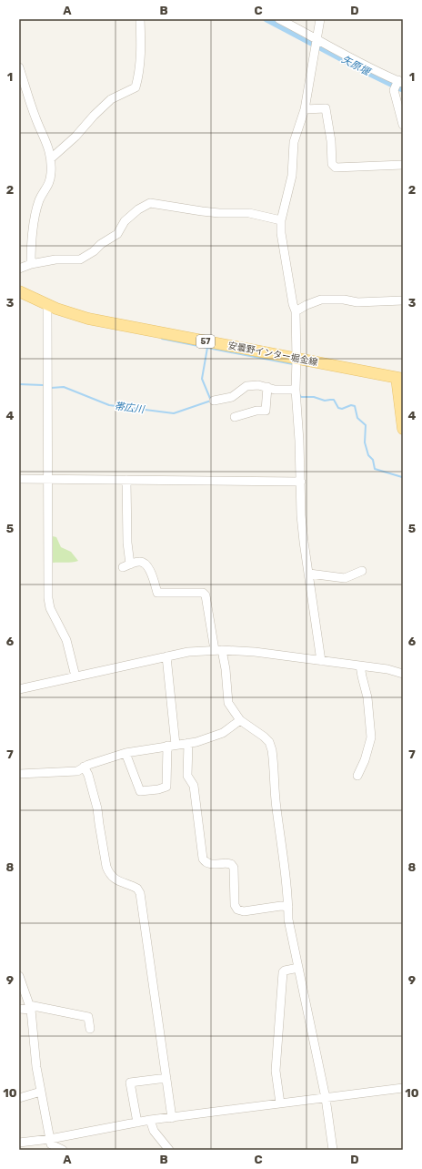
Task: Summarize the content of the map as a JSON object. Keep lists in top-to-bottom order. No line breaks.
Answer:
{"streets":{"main road":["57","安曇野インター堀金線"]},"water":["矢原堰","帯広川"],"grid":{"columns":["A","B","C","D"],"rows":["1","2","3","4","5","6","7","8","9","10"]}}
